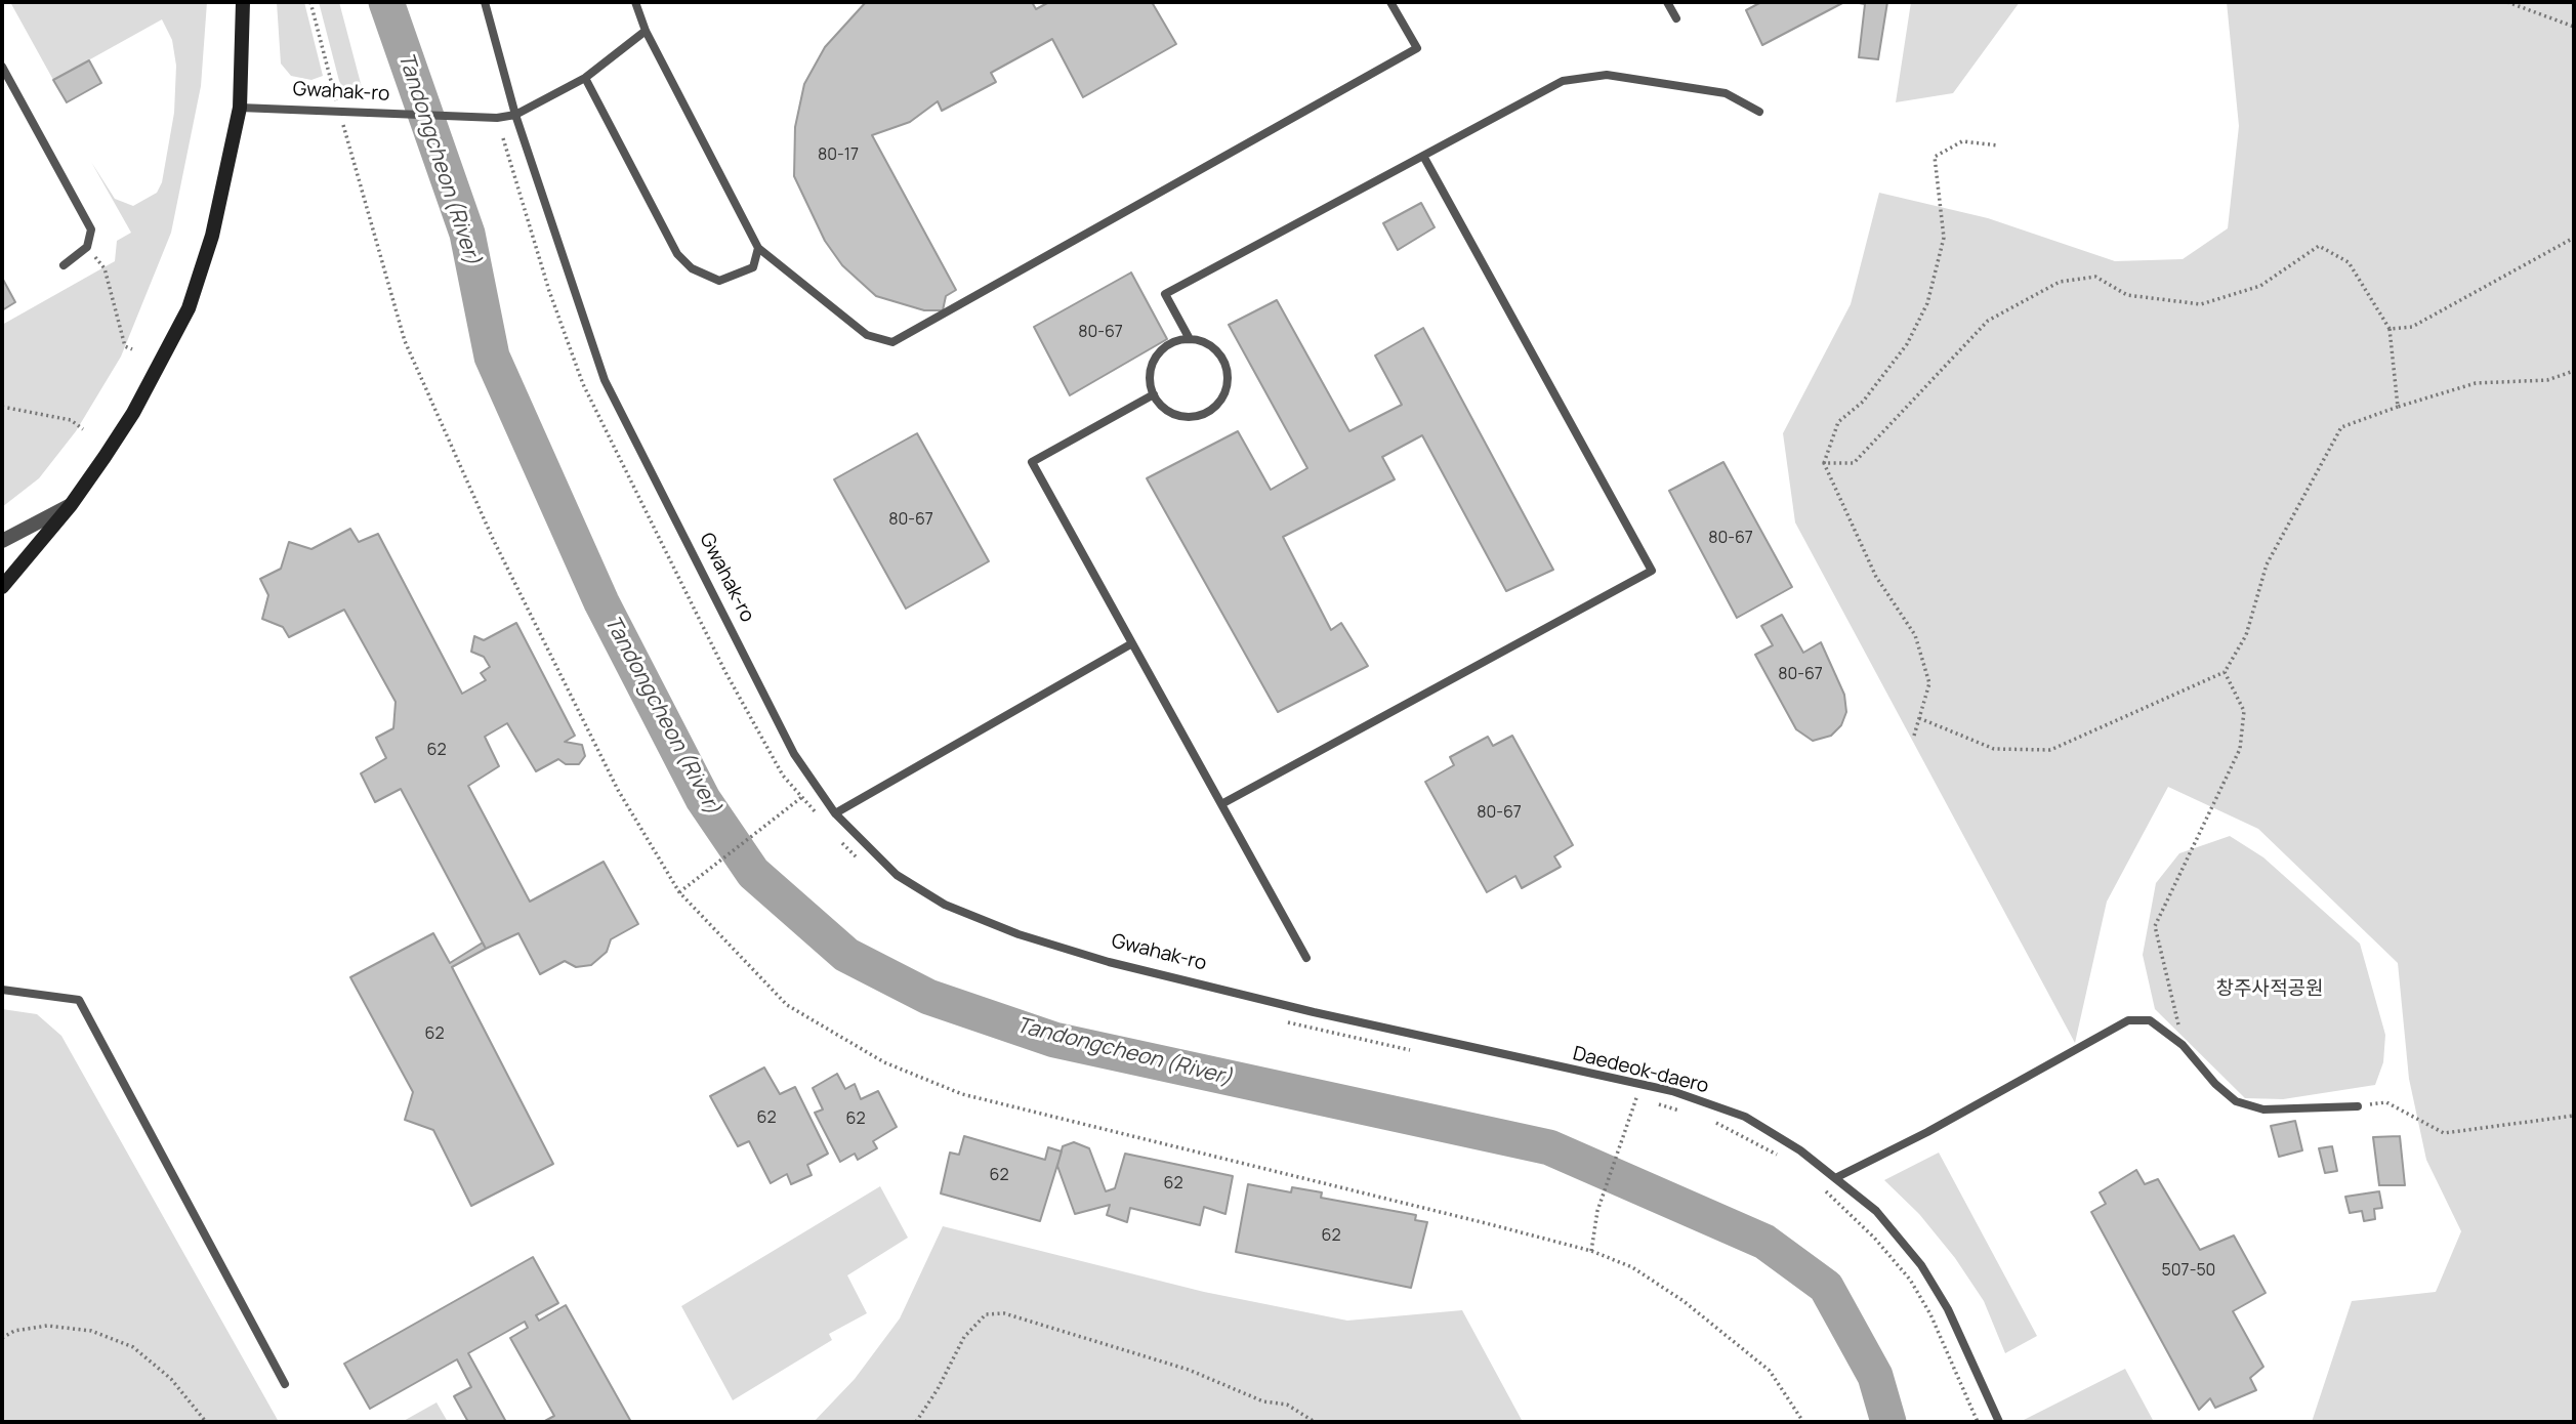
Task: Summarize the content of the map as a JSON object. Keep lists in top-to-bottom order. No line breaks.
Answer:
{"streets":{"lane":["Gwahak-ro","Daedeok-daero"]},"crossings":[["Gwahak-ro","Daedeok-daero"]],"water":["Tandongcheon (River)"],"parks":["창주사적공원"],"house_numbers":["80-17","80-67","80-67","80-67","80-67","62","80-67","62","62","62","62","62","62","507-50"]}
